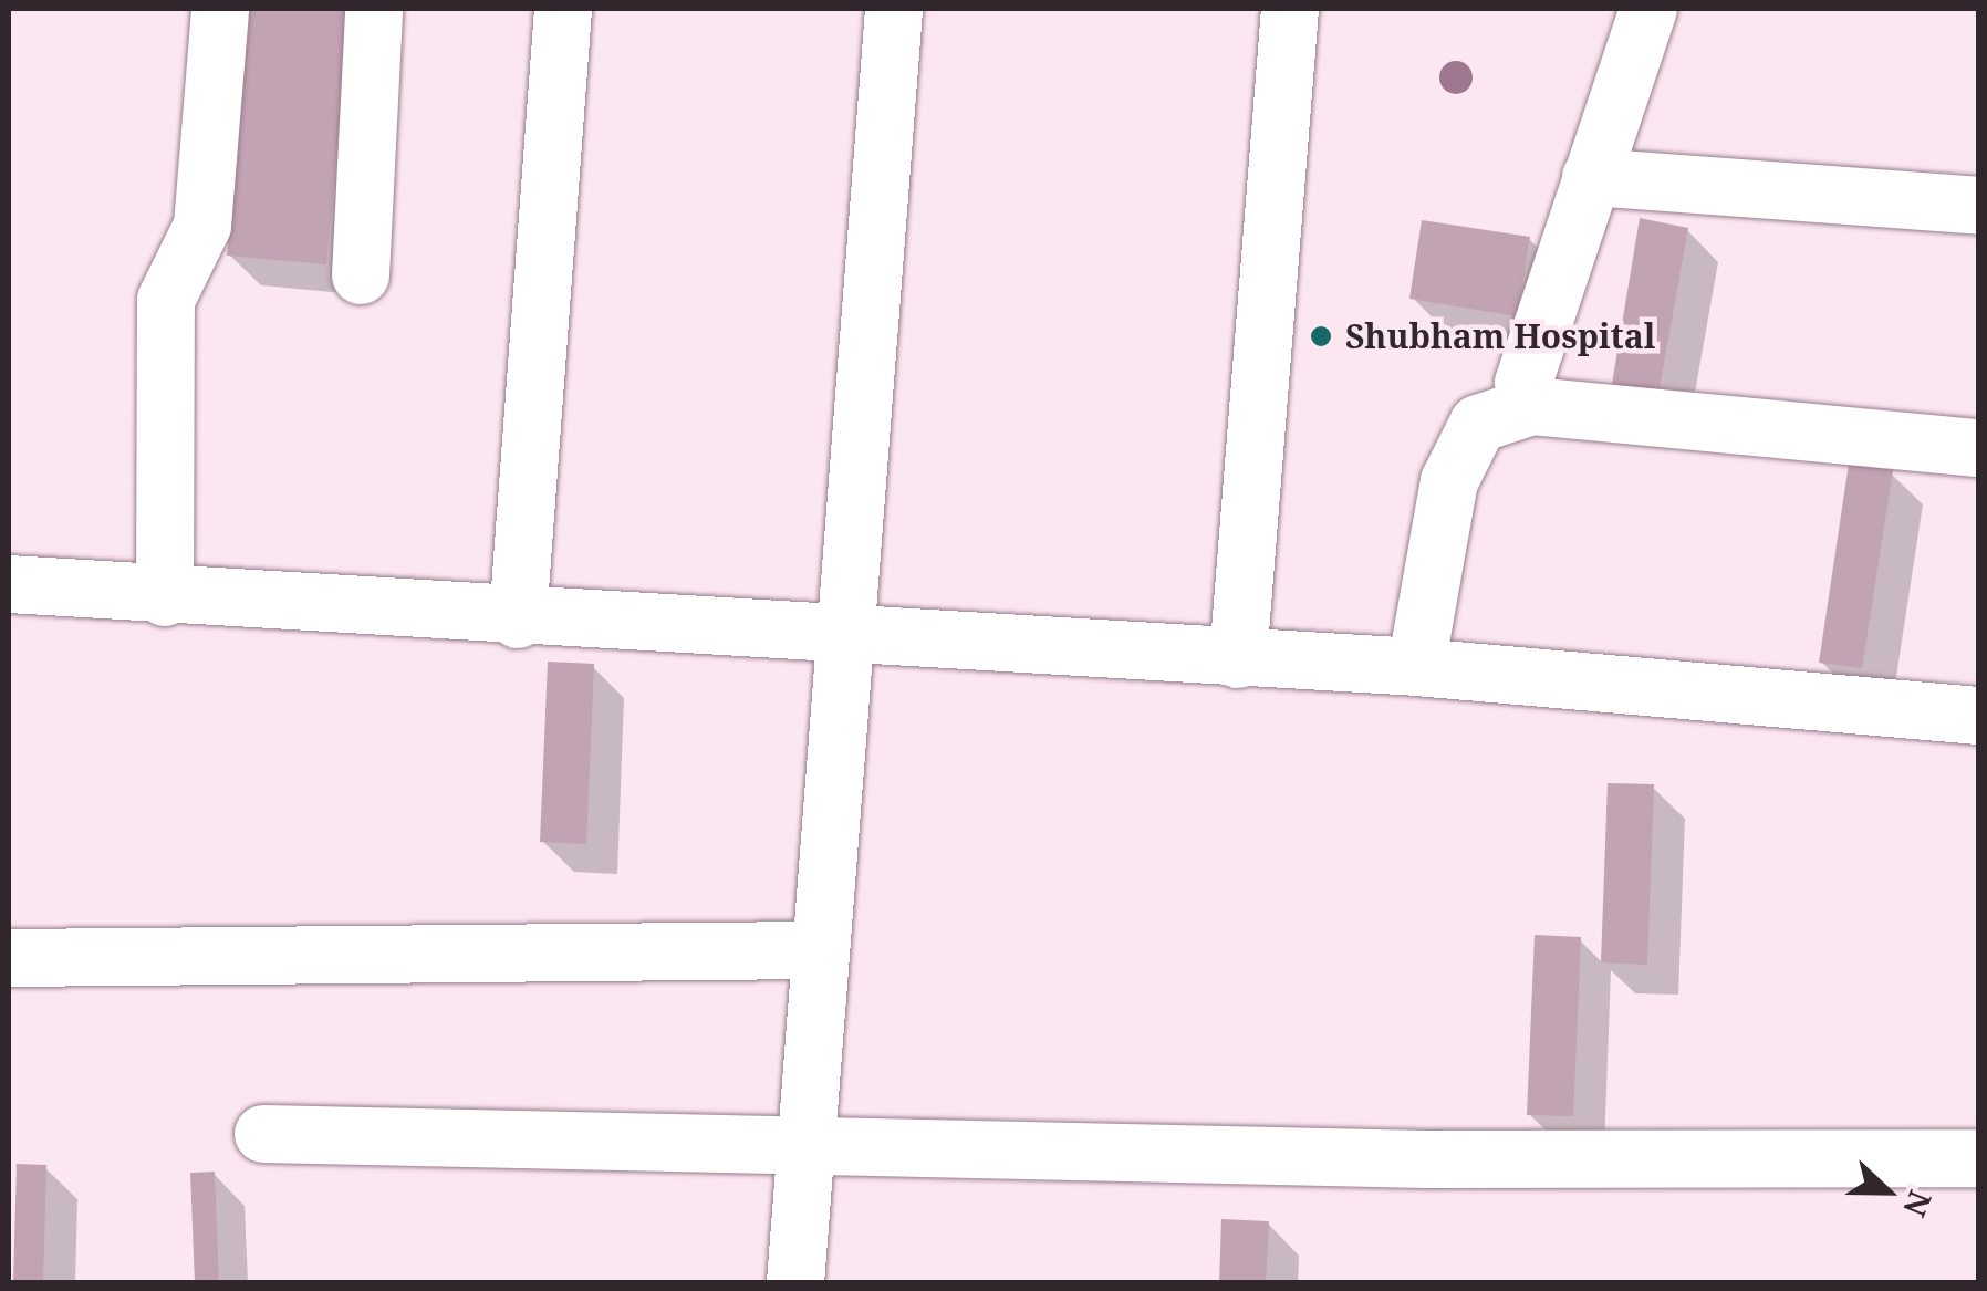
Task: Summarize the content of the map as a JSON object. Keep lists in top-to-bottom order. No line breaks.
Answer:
{"places":["Shubham Hospital"],"north":"right"}
